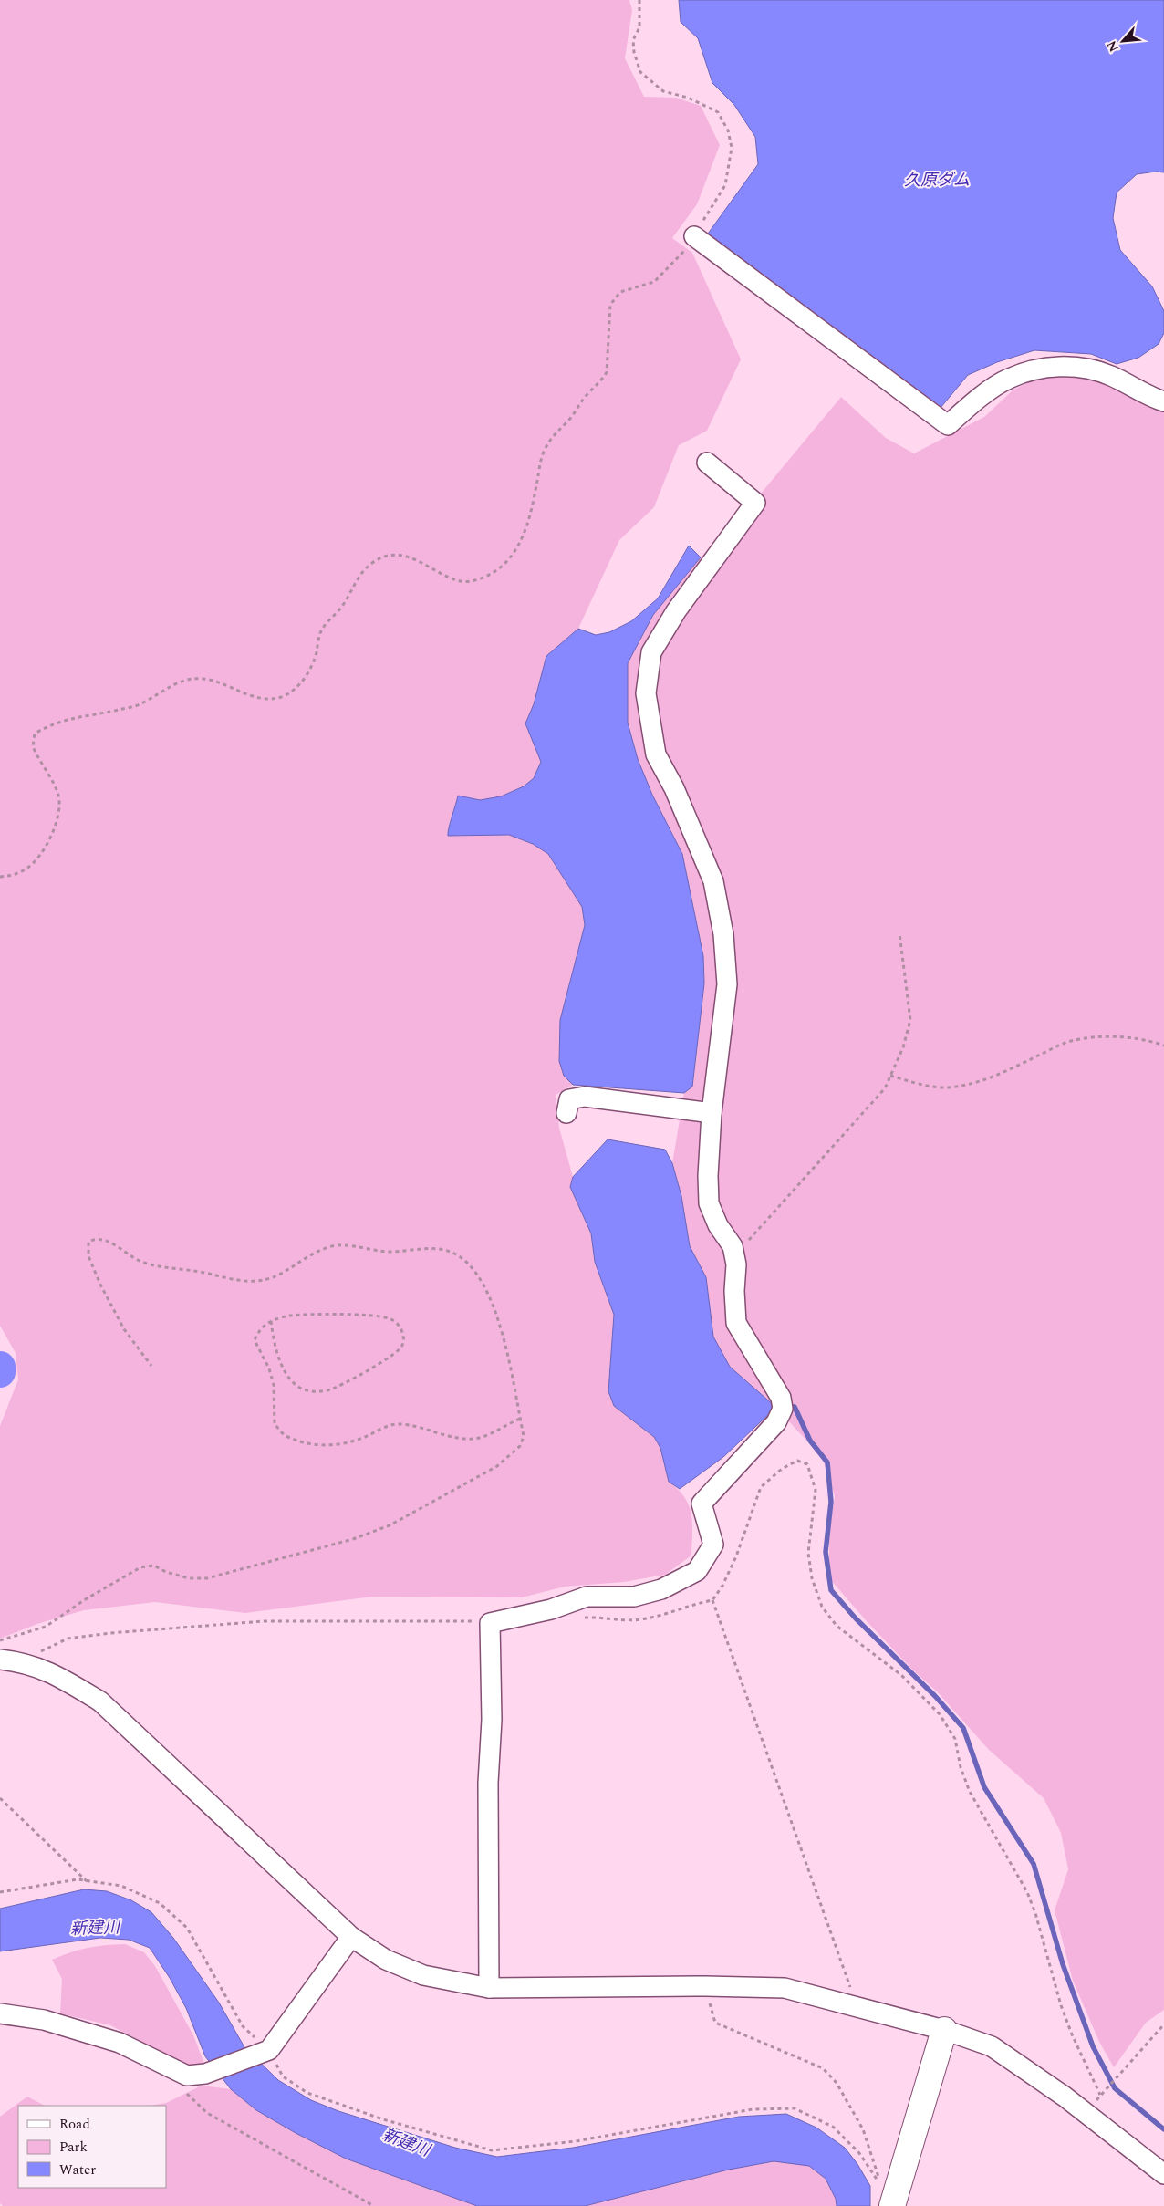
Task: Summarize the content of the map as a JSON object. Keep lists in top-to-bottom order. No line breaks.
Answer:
{"water":["久原ダム","新建川"],"legend":["Road","Park","Water"],"north":"bottom left"}
